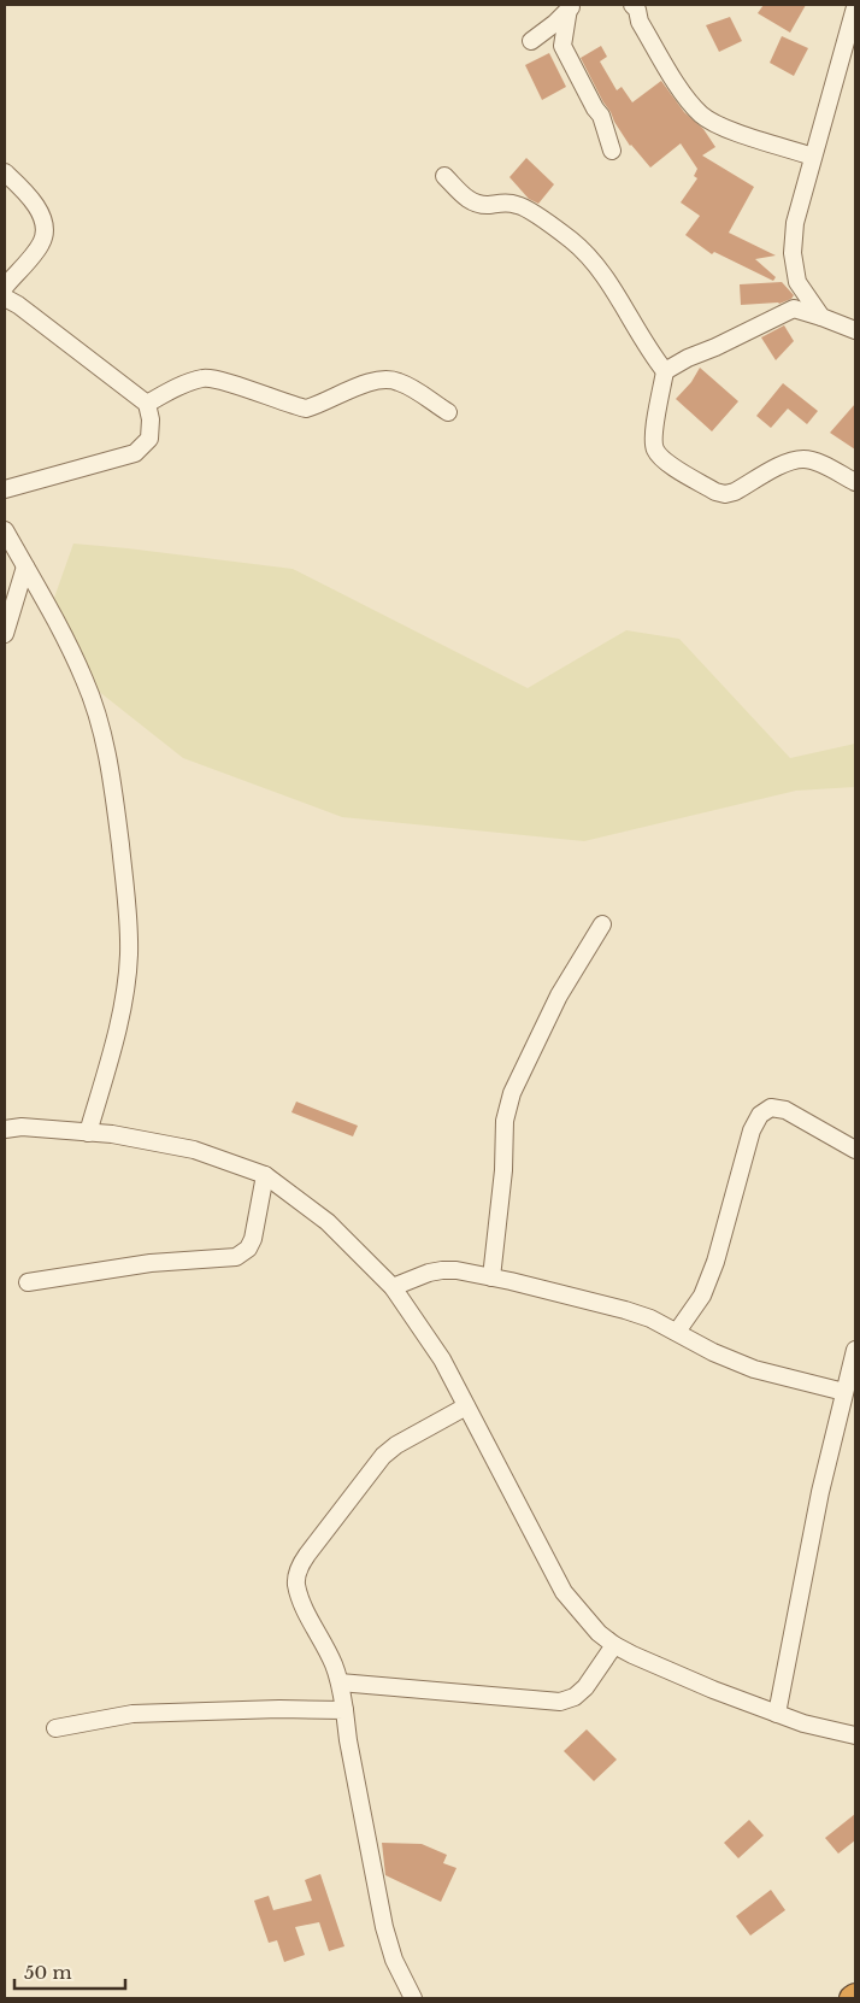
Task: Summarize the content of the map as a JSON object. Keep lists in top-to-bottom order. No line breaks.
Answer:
{"scale_bar":"50 m"}
